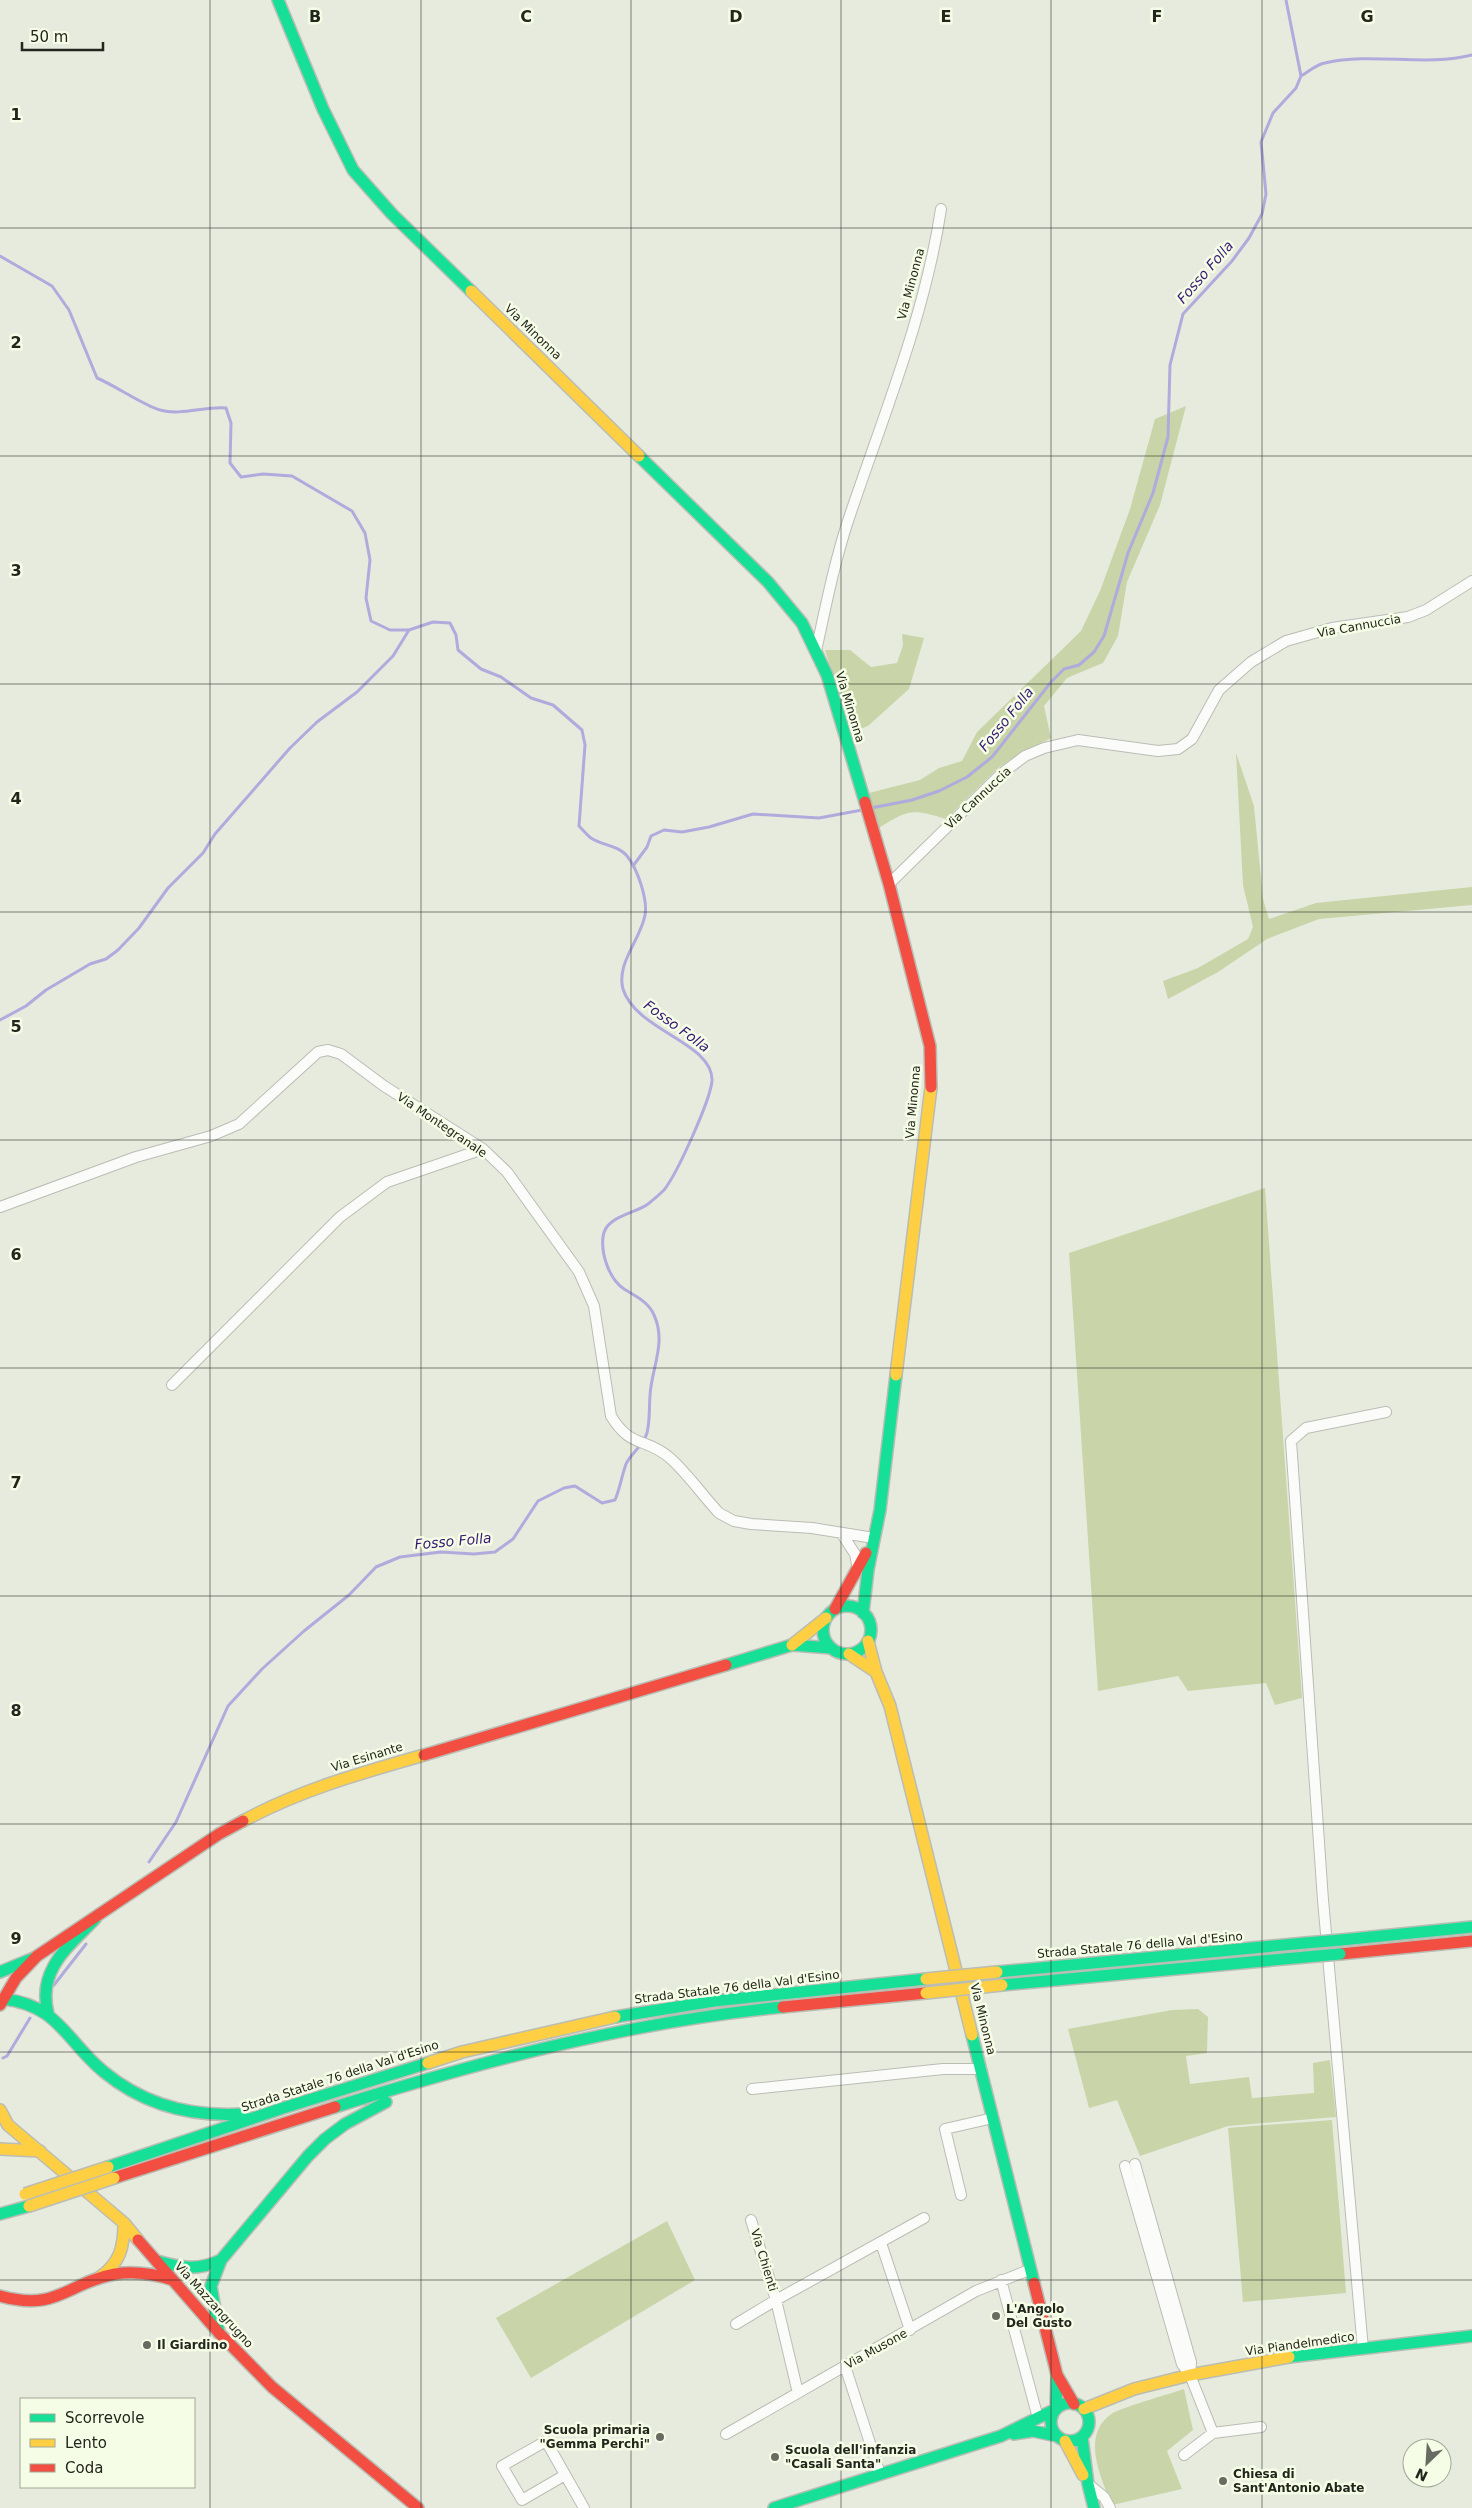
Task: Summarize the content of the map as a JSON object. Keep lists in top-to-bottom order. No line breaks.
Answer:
{"streets":{"main road":["Via Minonna","Via Esinante","Strada Statale 76 della Val d'Esino","Via Mazzangrugno","Via Piandelmedico"],"street":["Via Cannuccia","Via Montegranale","Via Chienti","Via Musone"]},"crossings":[["Via Minonna","Via Cannuccia"],["Via Minonna","Via Montegranale"],["Via Minonna","Via Esinante"],["Via Minonna","Via Piandelmedico"],["Via Minonna","Via Musone"],["Via Chienti","Via Musone"]],"water":["Fosso Folla"],"places":["L'Angolo Del Gusto","Il Giardino","Scuola primaria \"Gemma Perchi\"","Scuola dell'infanzia \"Casali Santa\"","Chiesa di Sant'Antonio Abate"],"legend":["Scorrevole","Lento","Coda"],"scale_bar":"50 m","north":"bottom left","grid":{"columns":["B","C","D","E","F","G"],"rows":["1","2","3","4","5","6","7","8","9"]}}
